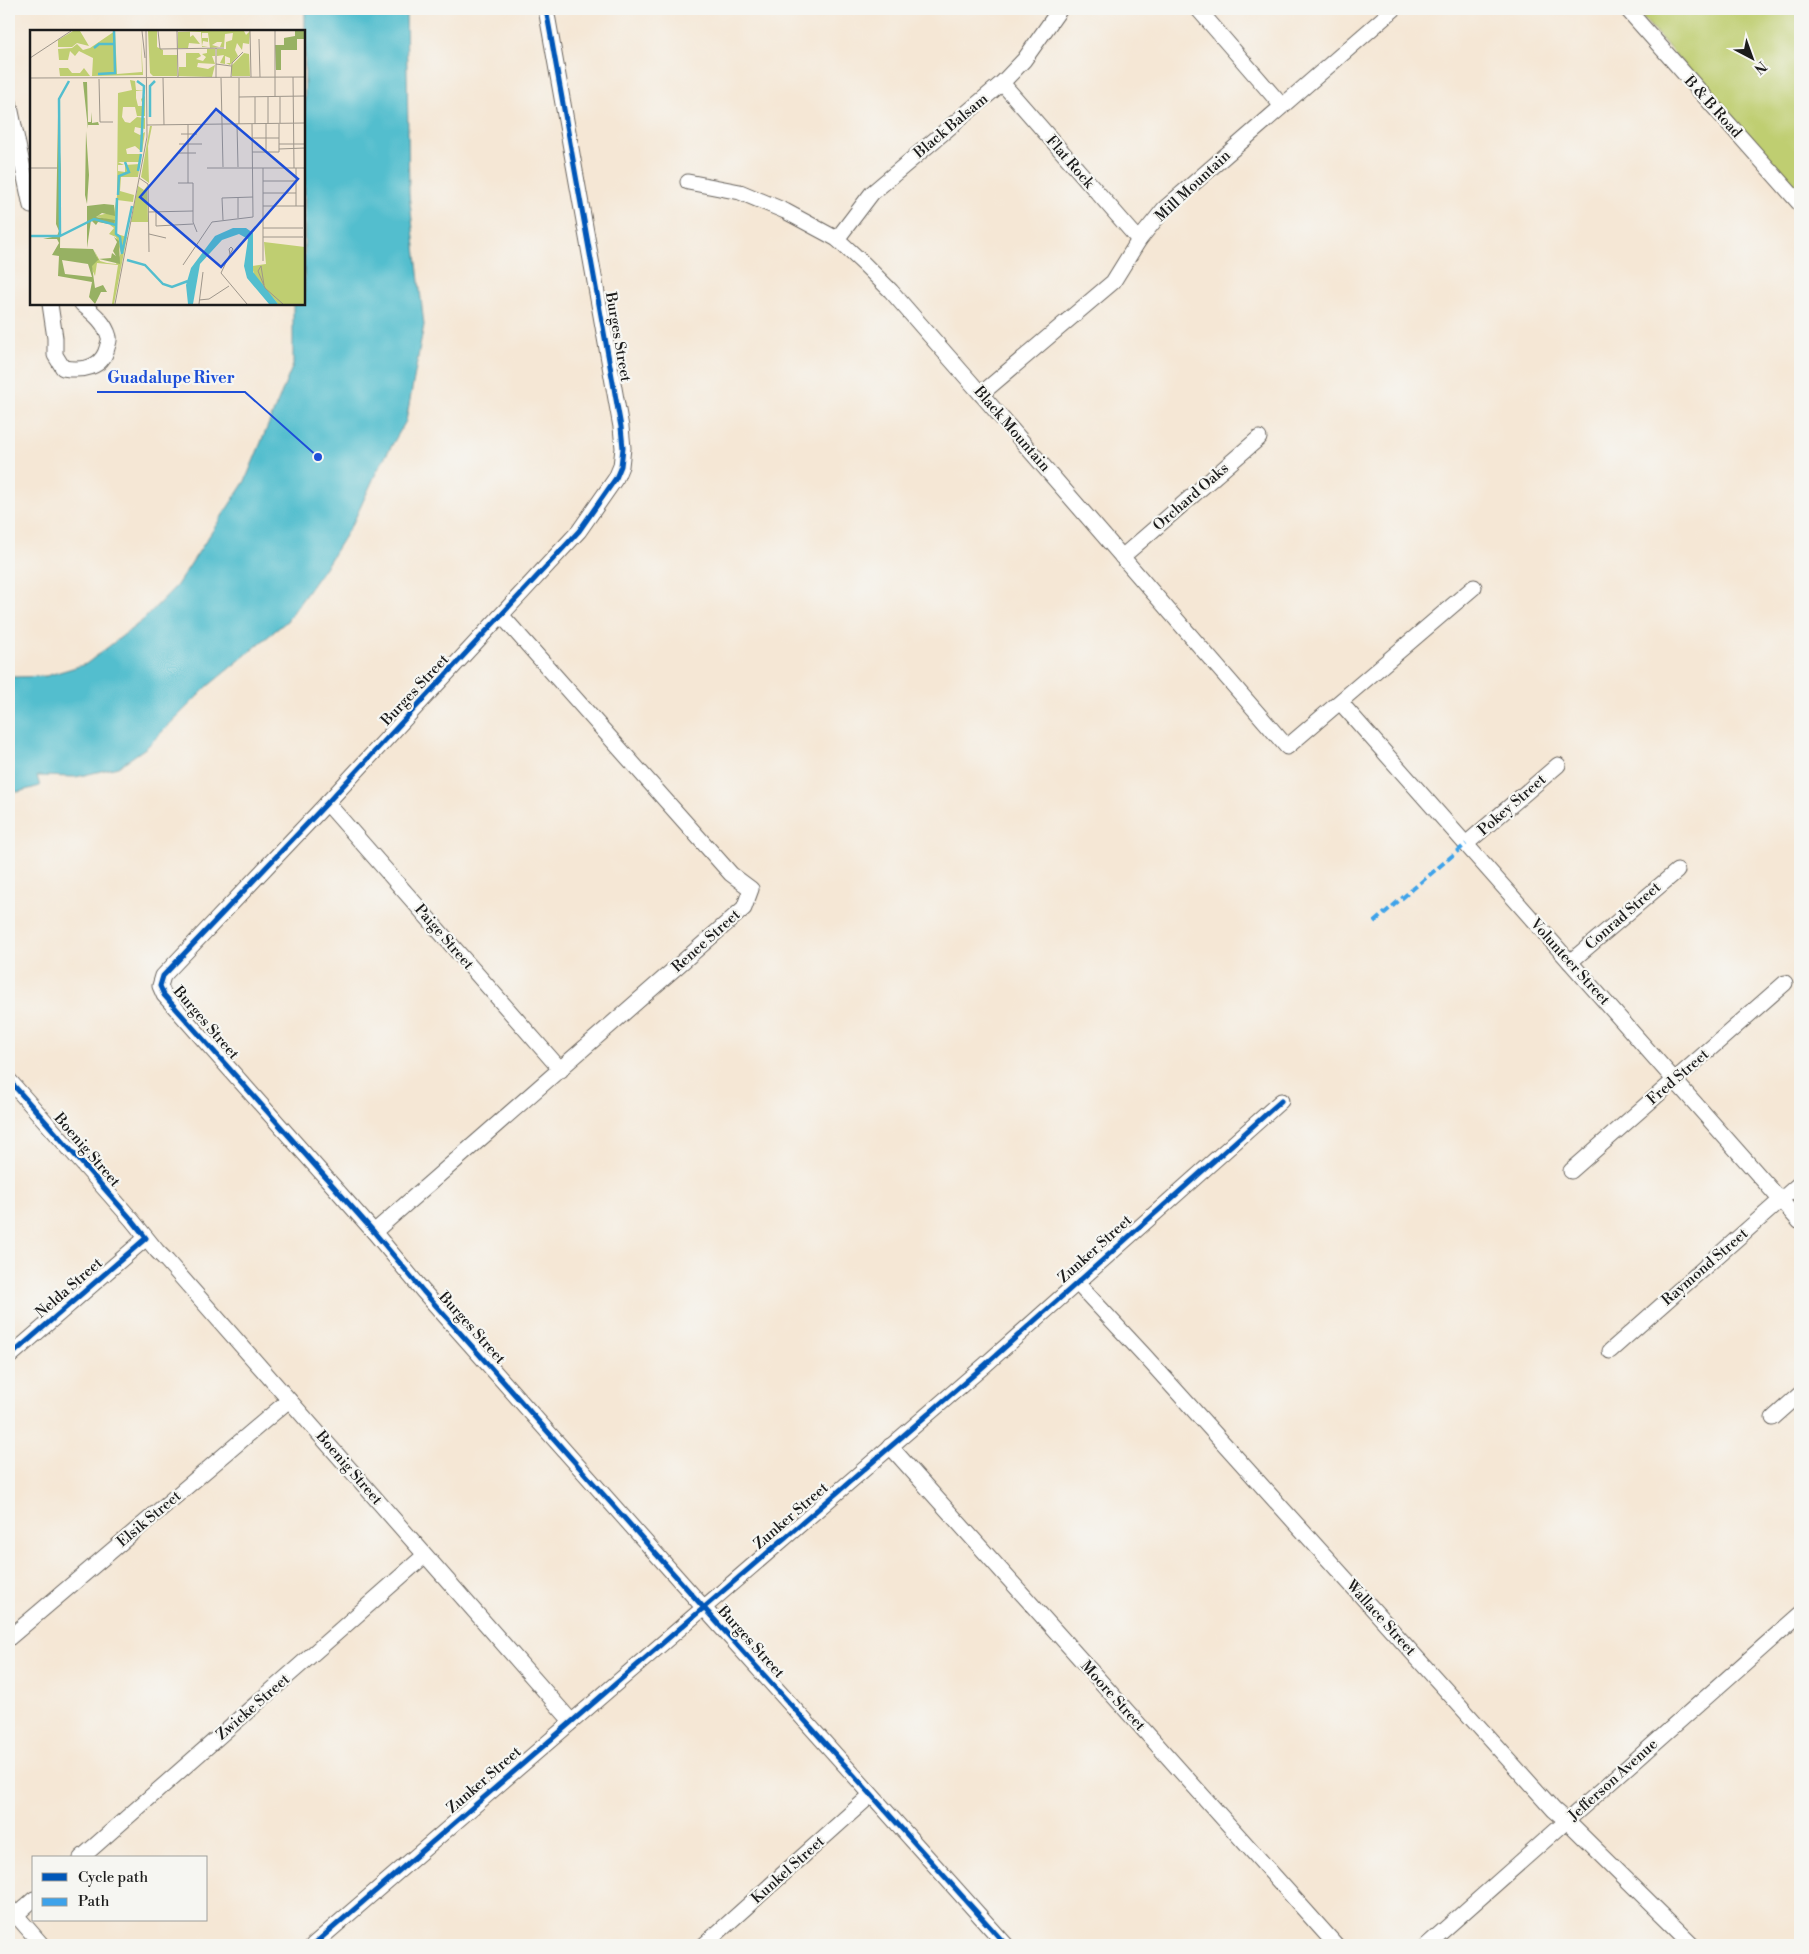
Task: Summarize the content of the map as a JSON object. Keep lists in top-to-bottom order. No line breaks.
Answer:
{"streets":{"street":["B & B Road","Black Balsam","Flat Rock","Mill Mountain","Burges Street","Black Mountain","Orchard Oaks","Pokey Street","Conrad Street","Paige Street","Renee Street","Volunteer Street","Fred Street","Boenig Street","Zunker Street","Raymond Street","Nelda Street","Elsik Street","Wallace Street","Moore Street","Zwicke Street","Jefferson Avenue","Kunkel Street"]},"crossings":[["Black Balsam","Flat Rock"],["Black Balsam","Black Mountain"],["Flat Rock","Mill Mountain"],["Mill Mountain","Black Mountain"],["Burges Street","Paige Street"],["Burges Street","Renee Street"],["Burges Street","Zunker Street"],["Burges Street","Kunkel Street"],["Black Mountain","Orchard Oaks"],["Black Mountain","Volunteer Street"],["Pokey Street","Volunteer Street"],["Conrad Street","Volunteer Street"],["Paige Street","Renee Street"],["Volunteer Street","Fred Street"],["Volunteer Street","Raymond Street"],["Boenig Street","Zunker Street"],["Boenig Street","Nelda Street"],["Boenig Street","Elsik Street"],["Boenig Street","Zwicke Street"],["Zunker Street","Wallace Street"],["Zunker Street","Moore Street"],["Wallace Street","Jefferson Avenue"]],"places":["Guadalupe River"],"legend":["Cycle path","Path"],"north":"bottom right"}
